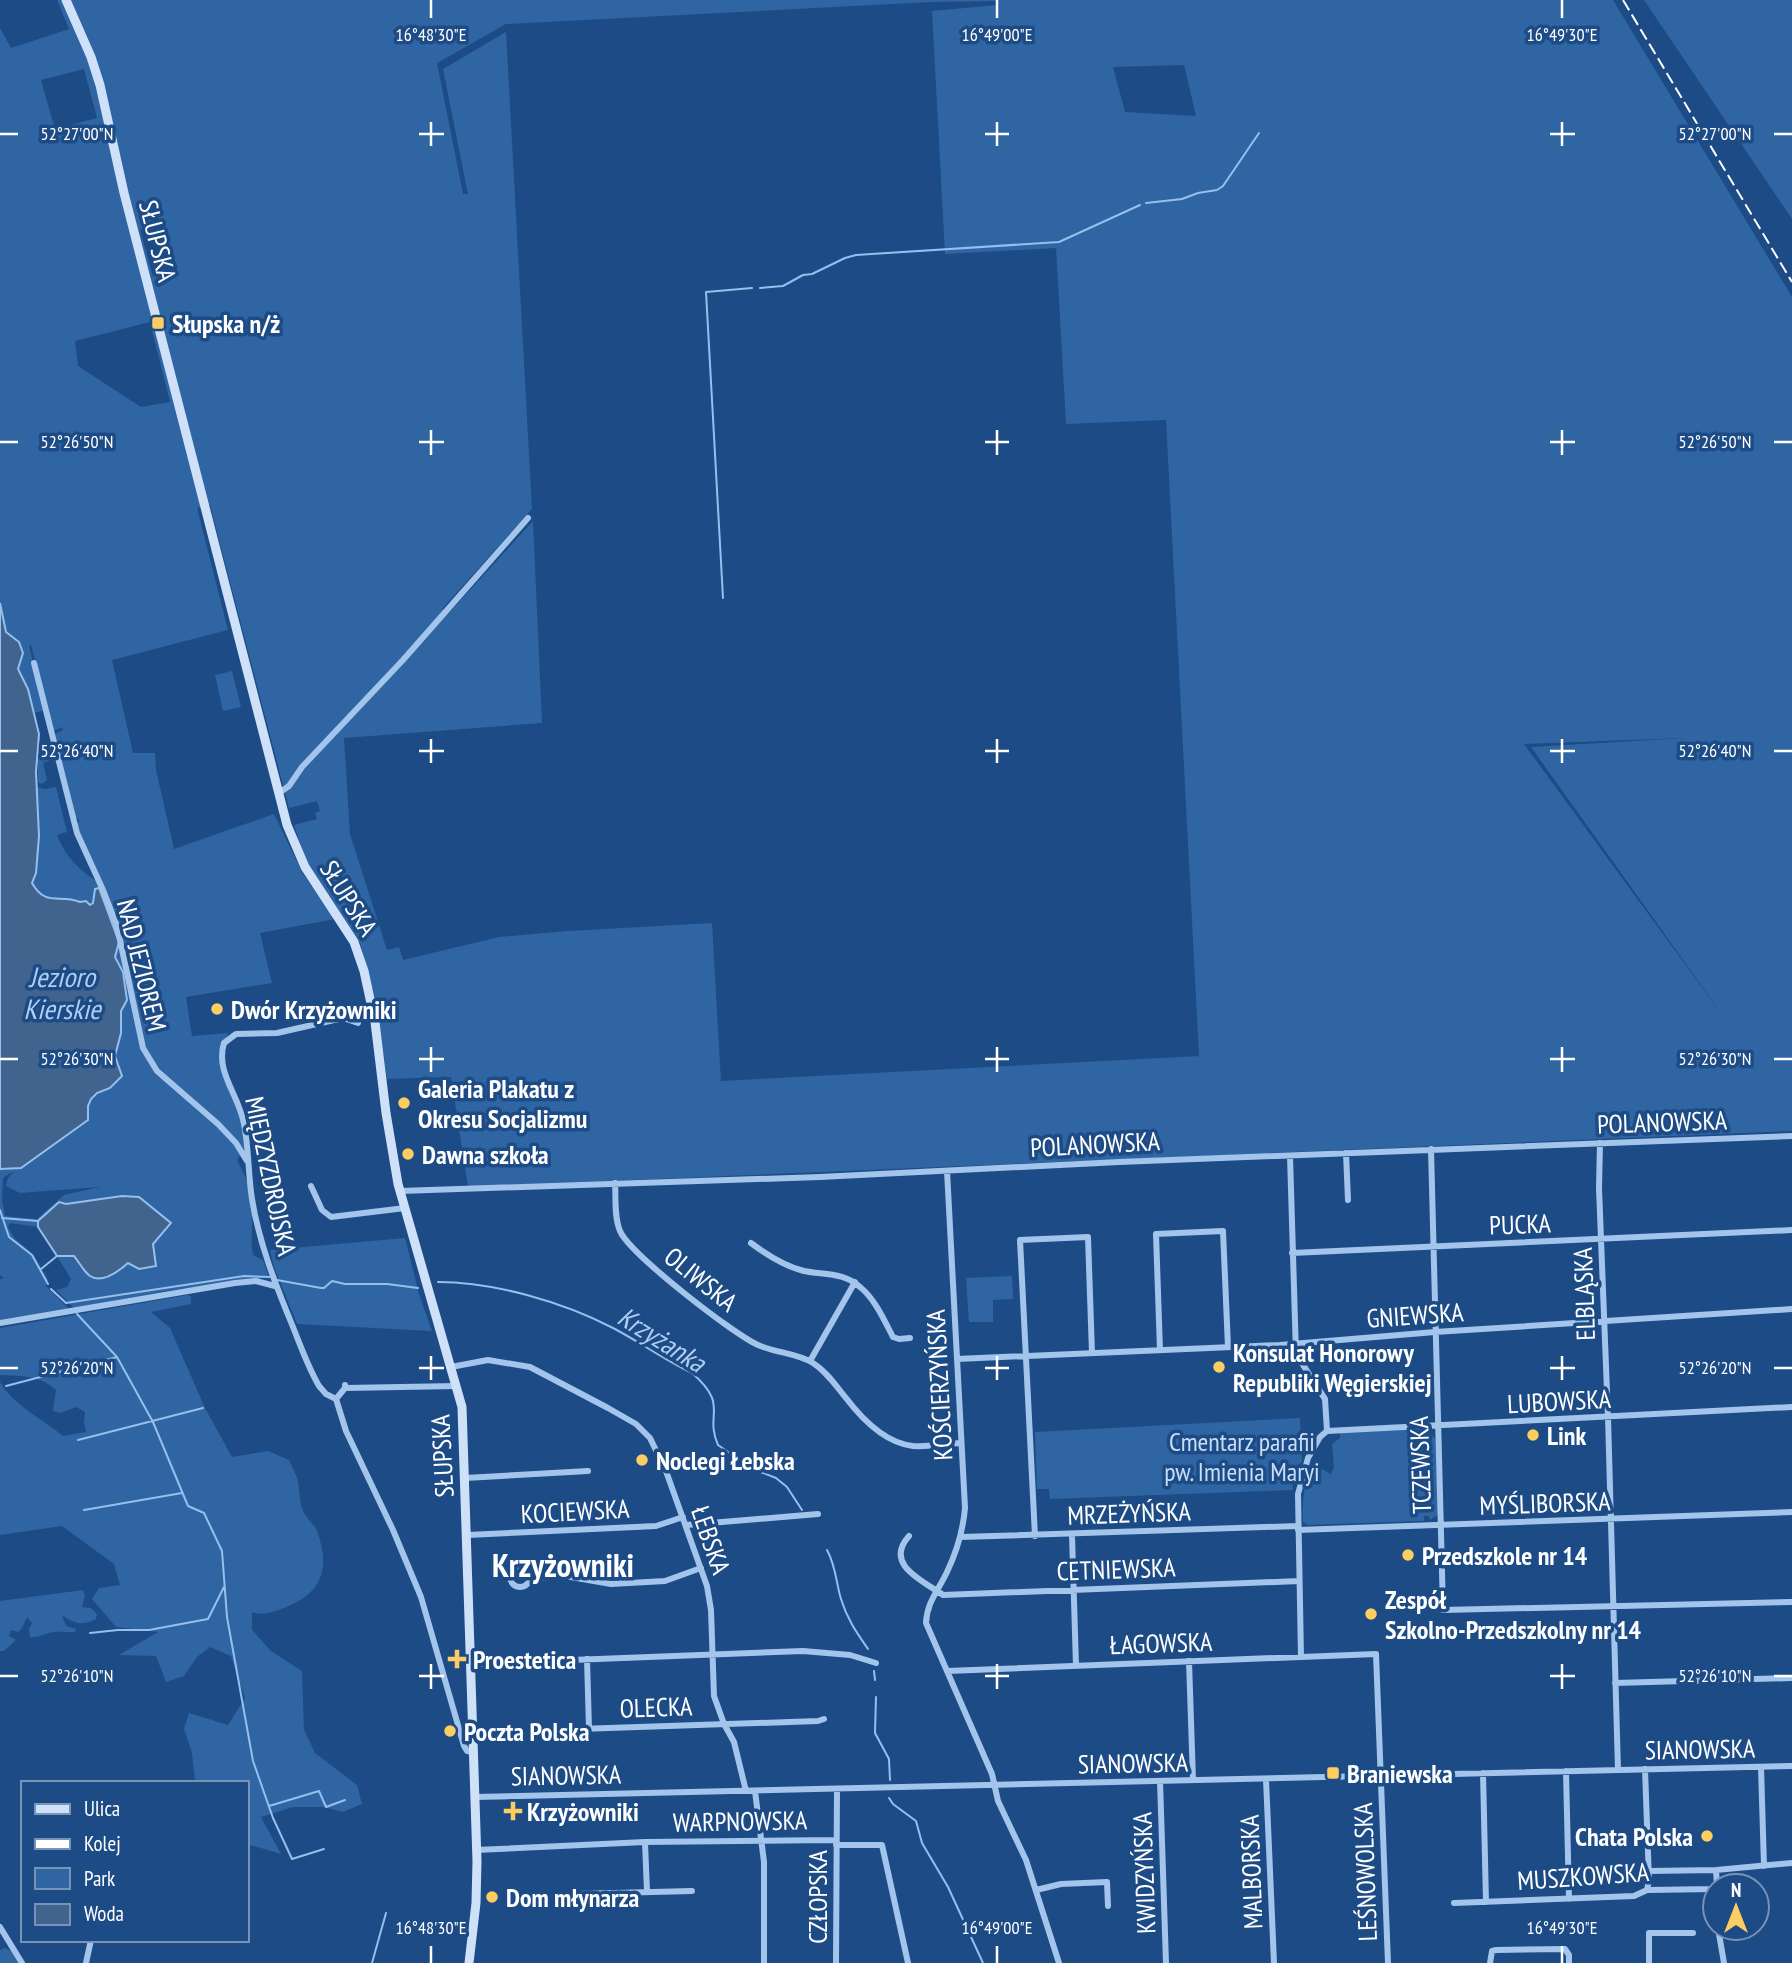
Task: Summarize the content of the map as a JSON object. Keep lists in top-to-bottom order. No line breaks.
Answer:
{"streets":{"street":["SŁUPSKA","NAD JEZIOREM","POLANOWSKA","MIĘDZYZDROJSKA","PUCKA","OLIWSKA","ELBLĄSKA","GNIEWSKA","KOŚCIERZYŃSKA","LUBOWSKA","TCZEWSKA","MYŚLIBORSKA","KOCIEWSKA","MRZEŻYŃSKA","ŁEBSKA","CETNIEWSKA","ŁAGOWSKA","OLECKA","SIANOWSKA","WARPNOWSKA","MALBORSKA","LEŚNOWOLSKA","KWIDZYŃSKA","MUSZKOWSKA","CZŁOPSKA"]},"crossings":[["SŁUPSKA","POLANOWSKA"],["SŁUPSKA","MIĘDZYZDROJSKA"],["SŁUPSKA","KOCIEWSKA"],["SŁUPSKA","ŁEBSKA"],["SŁUPSKA","SIANOWSKA"],["SŁUPSKA","WARPNOWSKA"],["NAD JEZIOREM","MIĘDZYZDROJSKA"],["POLANOWSKA","OLIWSKA"],["POLANOWSKA","ELBLĄSKA"],["POLANOWSKA","KOŚCIERZYŃSKA"],["POLANOWSKA","TCZEWSKA"],["PUCKA","ELBLĄSKA"],["PUCKA","TCZEWSKA"],["OLIWSKA","KOŚCIERZYŃSKA"],["ELBLĄSKA","GNIEWSKA"],["ELBLĄSKA","LUBOWSKA"],["ELBLĄSKA","TCZEWSKA"],["ELBLĄSKA","MYŚLIBORSKA"],["ELBLĄSKA","SIANOWSKA"],["GNIEWSKA","KOŚCIERZYŃSKA"],["GNIEWSKA","TCZEWSKA"],["KOŚCIERZYŃSKA","MRZEŻYŃSKA"],["KOŚCIERZYŃSKA","CETNIEWSKA"],["KOŚCIERZYŃSKA","ŁAGOWSKA"],["KOŚCIERZYŃSKA","SIANOWSKA"],["LUBOWSKA","TCZEWSKA"],["TCZEWSKA","MYŚLIBORSKA"],["MYŚLIBORSKA","MRZEŻYŃSKA"],["KOCIEWSKA","ŁEBSKA"],["ŁEBSKA","OLECKA"],["ŁEBSKA","SIANOWSKA"],["ŁAGOWSKA","LEŚNOWOLSKA"],["SIANOWSKA","MALBORSKA"],["SIANOWSKA","LEŚNOWOLSKA"],["SIANOWSKA","KWIDZYŃSKA"],["SIANOWSKA","CZŁOPSKA"],["WARPNOWSKA","CZŁOPSKA"]],"districts":["Krzyżowniki"],"water":["Jezioro Kierskie","Krzyżanka"],"parks":["Cmentarz parafii pw. Imienia Maryi"],"places":{"transit":["Słupska n/ż","Braniewska"],"other":["Dwór Krzyżowniki","Galeria Plakatu z Okresu Socjalizmu","Dawna szkoła","Konsulat Honorowy Republiki Węgierskiej","Link","Noclegi Łebska","Przedszkole nr 14","Zespół Szkolno-Przedszkolny nr 14","Poczta Polska","Chata Polska","Dom młynarza"],"health":["Proestetica","Krzyżowniki"]},"legend":["Ulica","Kolej","Park","Woda"],"north":"top","coordinates":["16°48'30\"E","16°49'00\"E","16°49'30\"E","52°27'00\"N","52°26'50\"N","52°26'40\"N","52°26'30\"N","52°26'20\"N","52°26'10\"N"]}
